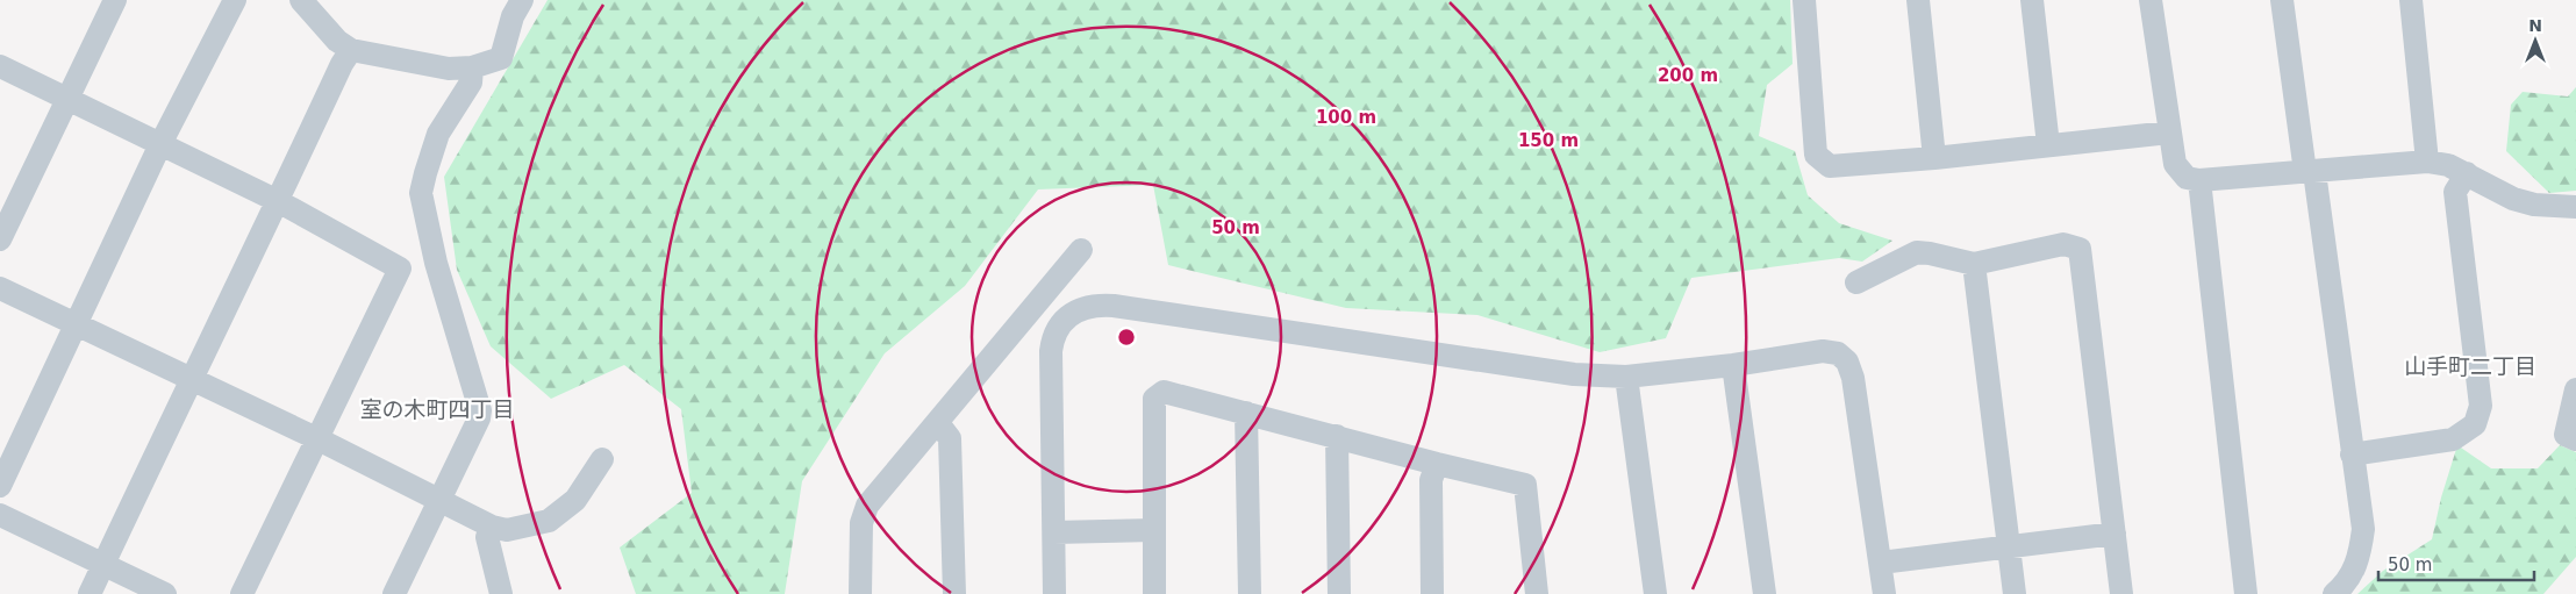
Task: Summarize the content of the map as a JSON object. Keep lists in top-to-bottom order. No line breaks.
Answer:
{"districts":["山手町二丁目","室の木町四丁目"],"scale_bar":"50 m","north":"top","rings":["200 m","100 m","150 m","50 m"]}
